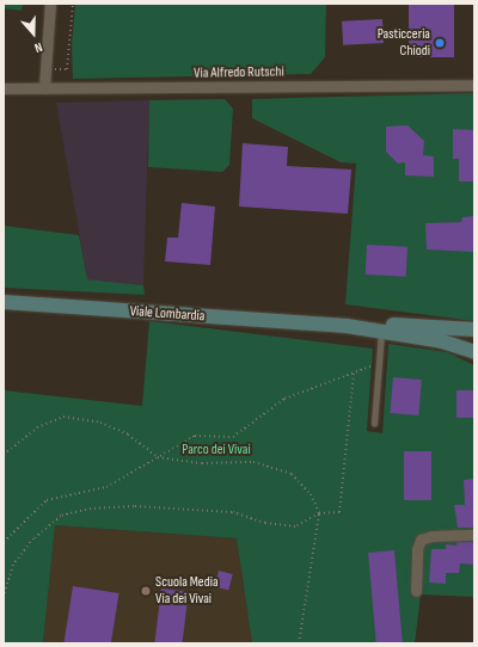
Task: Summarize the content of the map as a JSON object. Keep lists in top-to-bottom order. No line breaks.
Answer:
{"streets":{"main road":["Viale Lombardia"],"street":["Via Alfredo Rutschi"]},"parks":["Parco dei Vivai"],"places":["Pasticceria Chiodi","Scuola Media Via dei Vivai"],"north":"bottom"}
